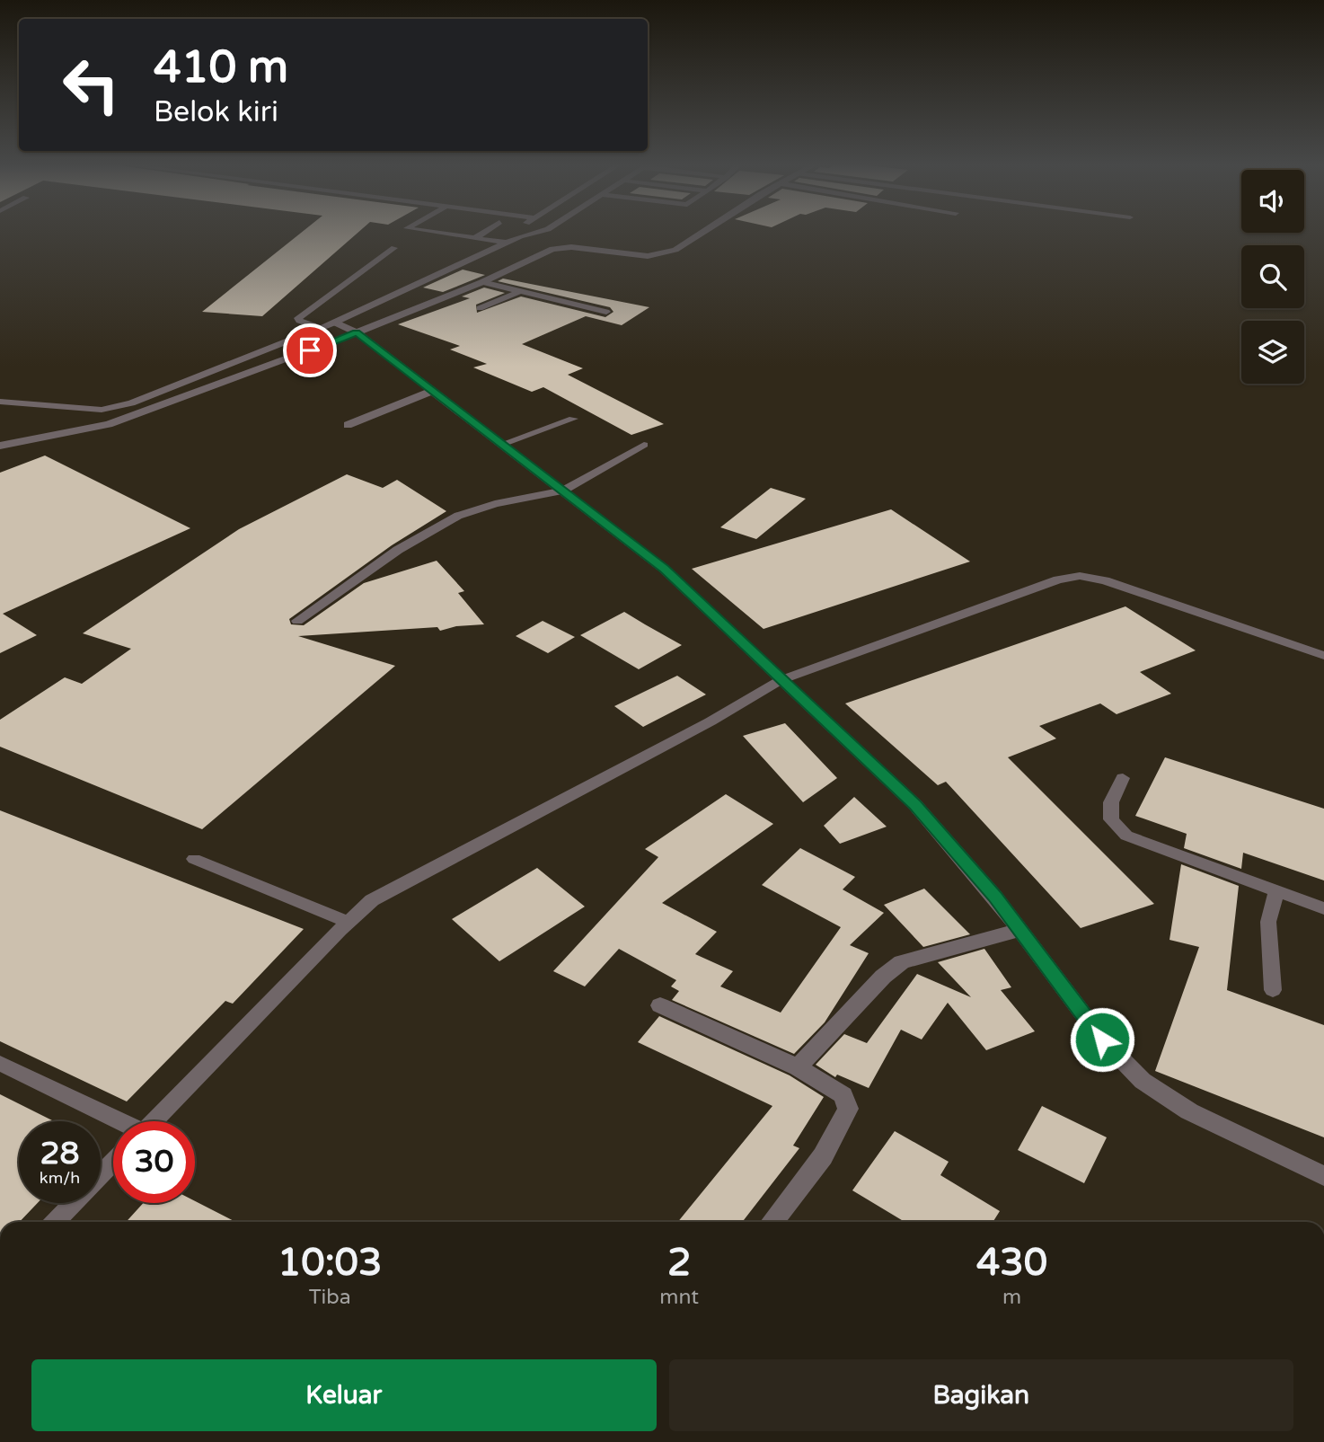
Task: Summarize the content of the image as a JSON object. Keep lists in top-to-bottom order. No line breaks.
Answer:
{"page":{"turn":["410 m","Belok kiri"],"speed":"28 km/h","limit":"30","eta":["10:03","Tiba","2","mnt","430","m"],"buttons":["Keluar","Bagikan"]}}
